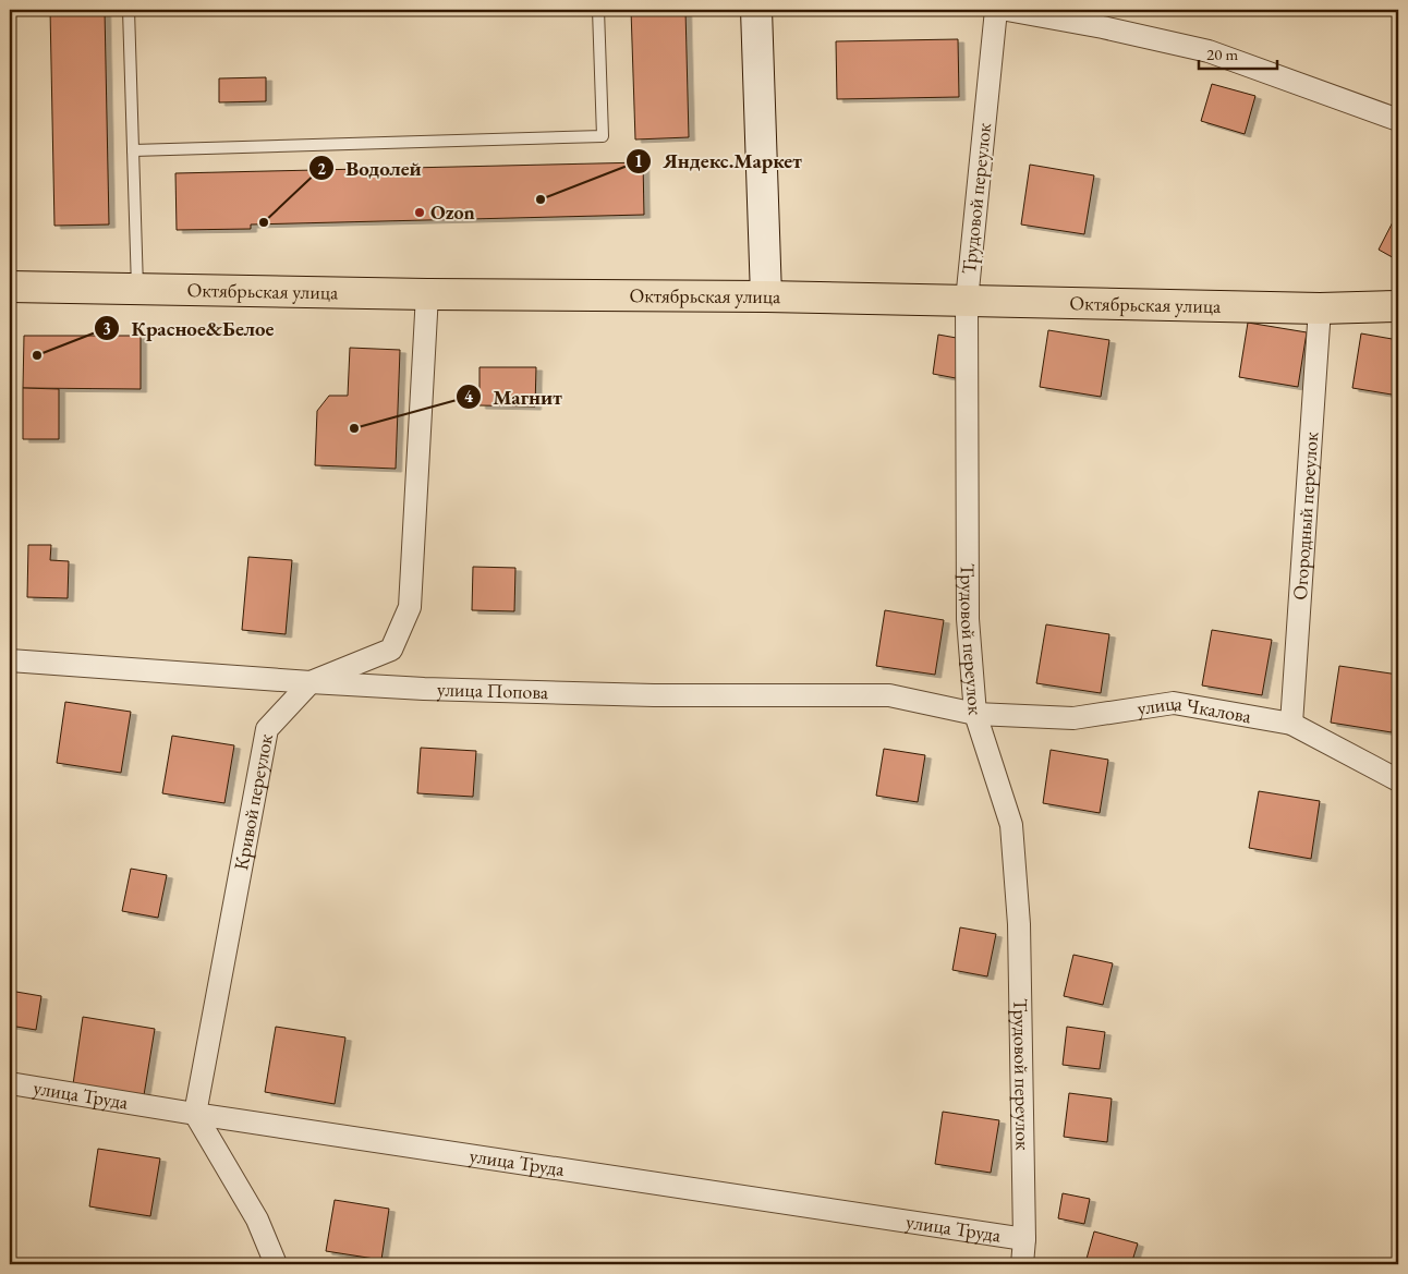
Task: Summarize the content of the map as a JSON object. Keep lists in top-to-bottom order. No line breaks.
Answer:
{"streets":{"main road":["Октябрьская улица"],"street":["Трудовой переулок","Огородный переулок","улица Попова","улица Чкалова","Кривой переулок","улица Труда"]},"crossings":[["Трудовой переулок","Октябрьская улица"],["Трудовой переулок","улица Попова"],["Трудовой переулок","улица Чкалова"],["Трудовой переулок","улица Труда"],["Октябрьская улица","Огородный переулок"],["Октябрьская улица","Кривой переулок"],["Огородный переулок","улица Чкалова"],["улица Попова","улица Чкалова"],["улица Попова","Кривой переулок"],["Кривой переулок","улица Труда"]],"places":["Яндекс.Маркет","Ozon","Водолей","Красное&Белое","Магнит"],"scale_bar":"20 m"}
